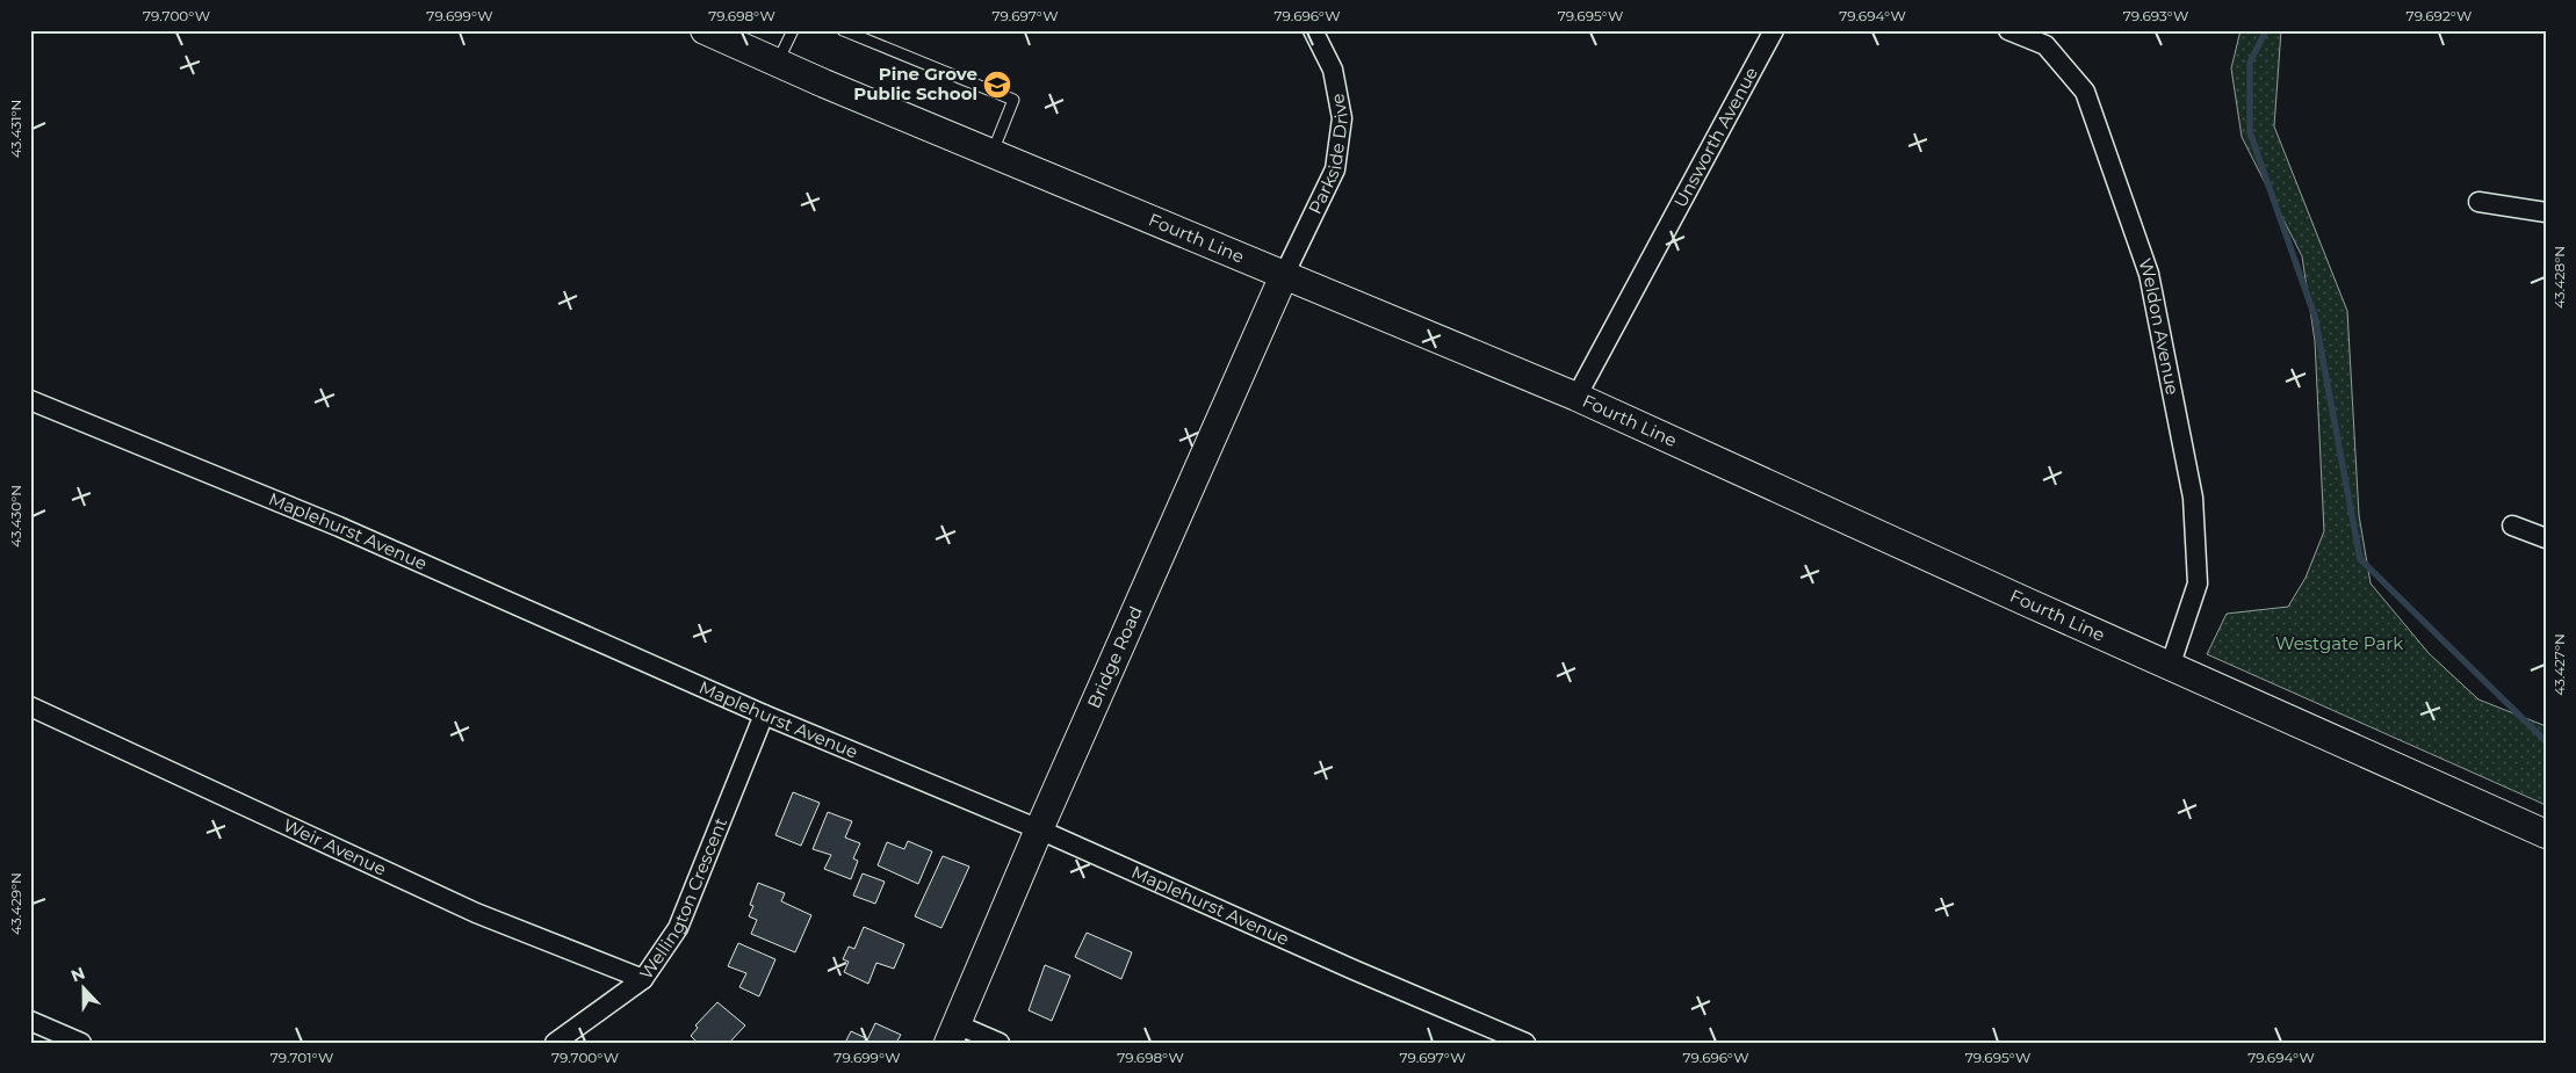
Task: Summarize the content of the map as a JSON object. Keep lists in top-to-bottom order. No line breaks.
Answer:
{"streets":{"street":["Unsworth Avenue","Parkside Drive","Fourth Line","Weldon Avenue","Maplehurst Avenue","Bridge Road","Weir Avenue","Wellington Crescent"]},"crossings":[["Unsworth Avenue","Fourth Line"],["Parkside Drive","Fourth Line"],["Parkside Drive","Bridge Road"],["Fourth Line","Weldon Avenue"],["Fourth Line","Bridge Road"],["Maplehurst Avenue","Bridge Road"],["Maplehurst Avenue","Wellington Crescent"],["Weir Avenue","Wellington Crescent"]],"parks":["Westgate Park"],"places":{"school or university":["Pine Grove Public School"]},"north":"top","coordinates":["79.700°W","79.699°W","79.698°W","79.697°W","79.696°W","79.695°W","79.694°W","79.693°W","79.692°W","43.431°N","43.428°N","43.430°N","43.427°N","43.429°N","79.701°W"]}
